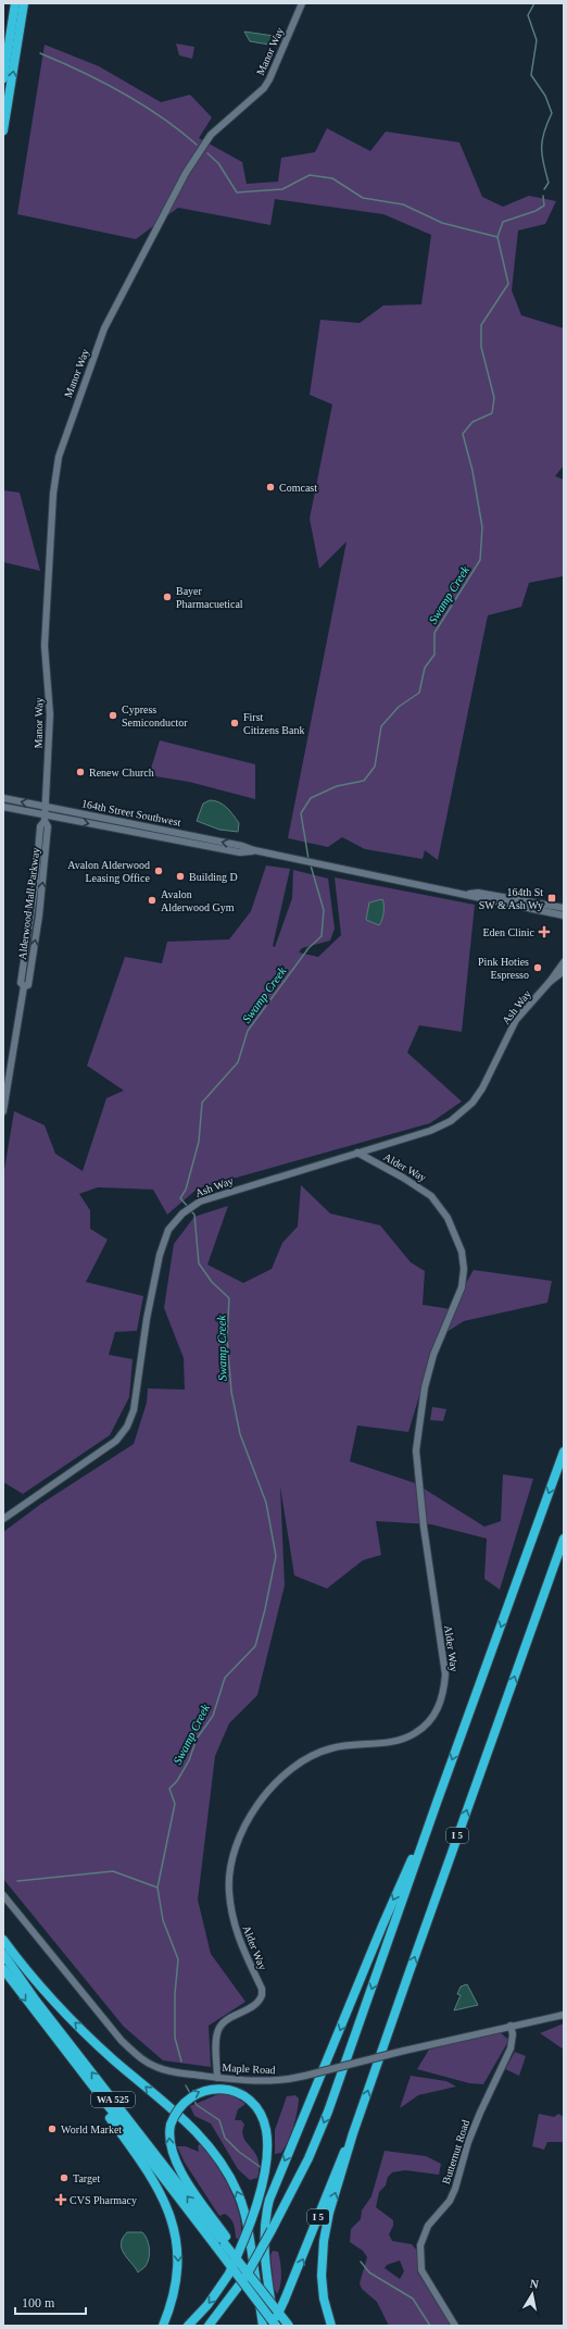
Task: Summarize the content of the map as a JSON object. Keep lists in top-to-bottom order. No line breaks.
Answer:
{"streets":{"highway":["I 5","WA 525"],"street":["Manor Way","164th Street Southwest","Alderwood Mall Parkway","Ash Way","Alder Way","Maple Road","Butternut Road"]},"crossings":[["Manor Way","164th Street Southwest"],["Manor Way","Alderwood Mall Parkway"],["164th Street Southwest","Alderwood Mall Parkway"],["Ash Way","Alder Way"],["Alder Way","Maple Road"],["I 5","WA 525"],["Maple Road","Butternut Road"]],"water":["Swamp Creek"],"places":{"other":["Comcast","Bayer Pharmacuetical","Cypress Semiconductor","First Citizens Bank","Renew Church","Avalon Alderwood Leasing Office","Building D","Avalon Alderwood Gym","Pink Hoties Espresso","World Market","Target"],"transit":["164th St SW & Ash Wy"],"health":["Eden Clinic","CVS Pharmacy"]},"scale_bar":"100 m","north":"top"}
